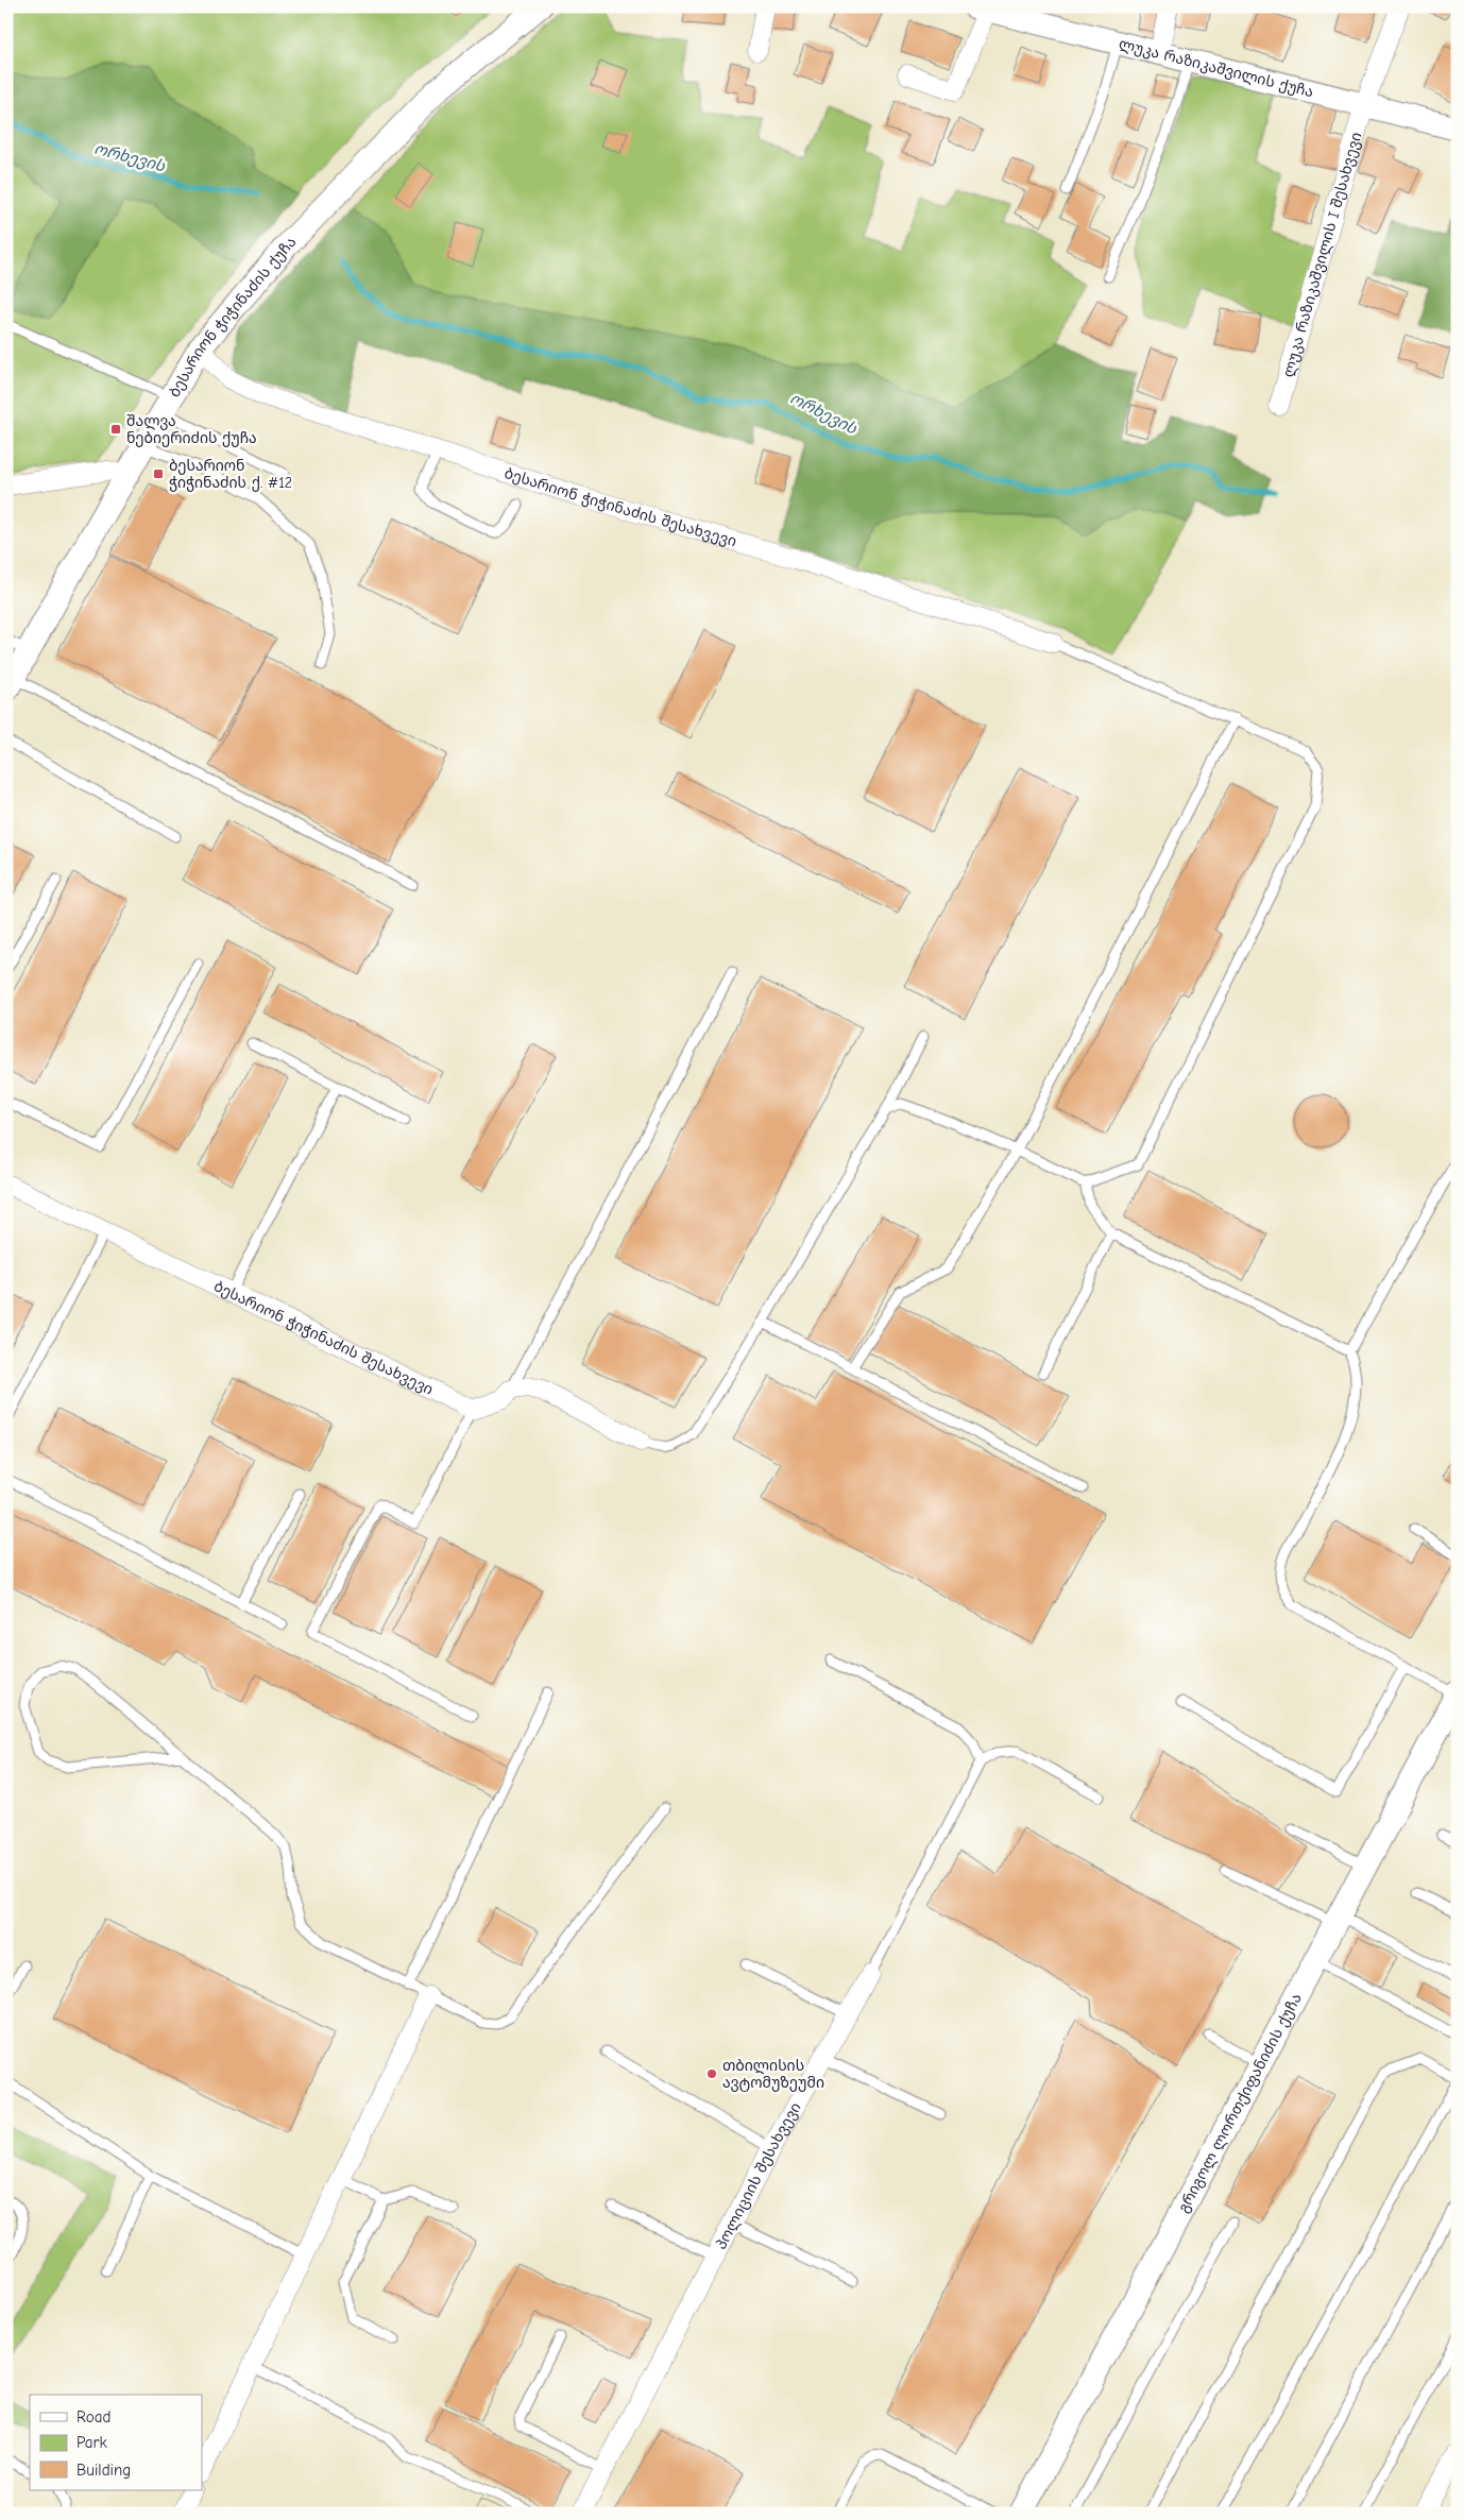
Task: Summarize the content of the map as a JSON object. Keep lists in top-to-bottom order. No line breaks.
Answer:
{"streets":{"street":["ლუკა რაზიკაშვილის ქუჩა","ლუკა რაზიკაშვილის I შესახვევი","ბესარიონ ჭიჭინაძის ქუჩა","ბესარიონ ჭიჭინაძის შესახვევი","გრიგოლ ლორთქიფანიძის ქუჩა","პოლიციის შესახვევი"]},"crossings":[["ლუკა რაზიკაშვილის ქუჩა","ლუკა რაზიკაშვილის I შესახვევი"],["ბესარიონ ჭიჭინაძის ქუჩა","ბესარიონ ჭიჭინაძის შესახვევი"]],"water":["ორხევის"],"places":{"transit":["შალვა ნებიერიძის ქუჩა","ბესარიონ ჭიჭინაძის ქ. #12"],"other":["თბილისის ავტომუზეუმი"]},"legend":["Road","Park","Building"]}
